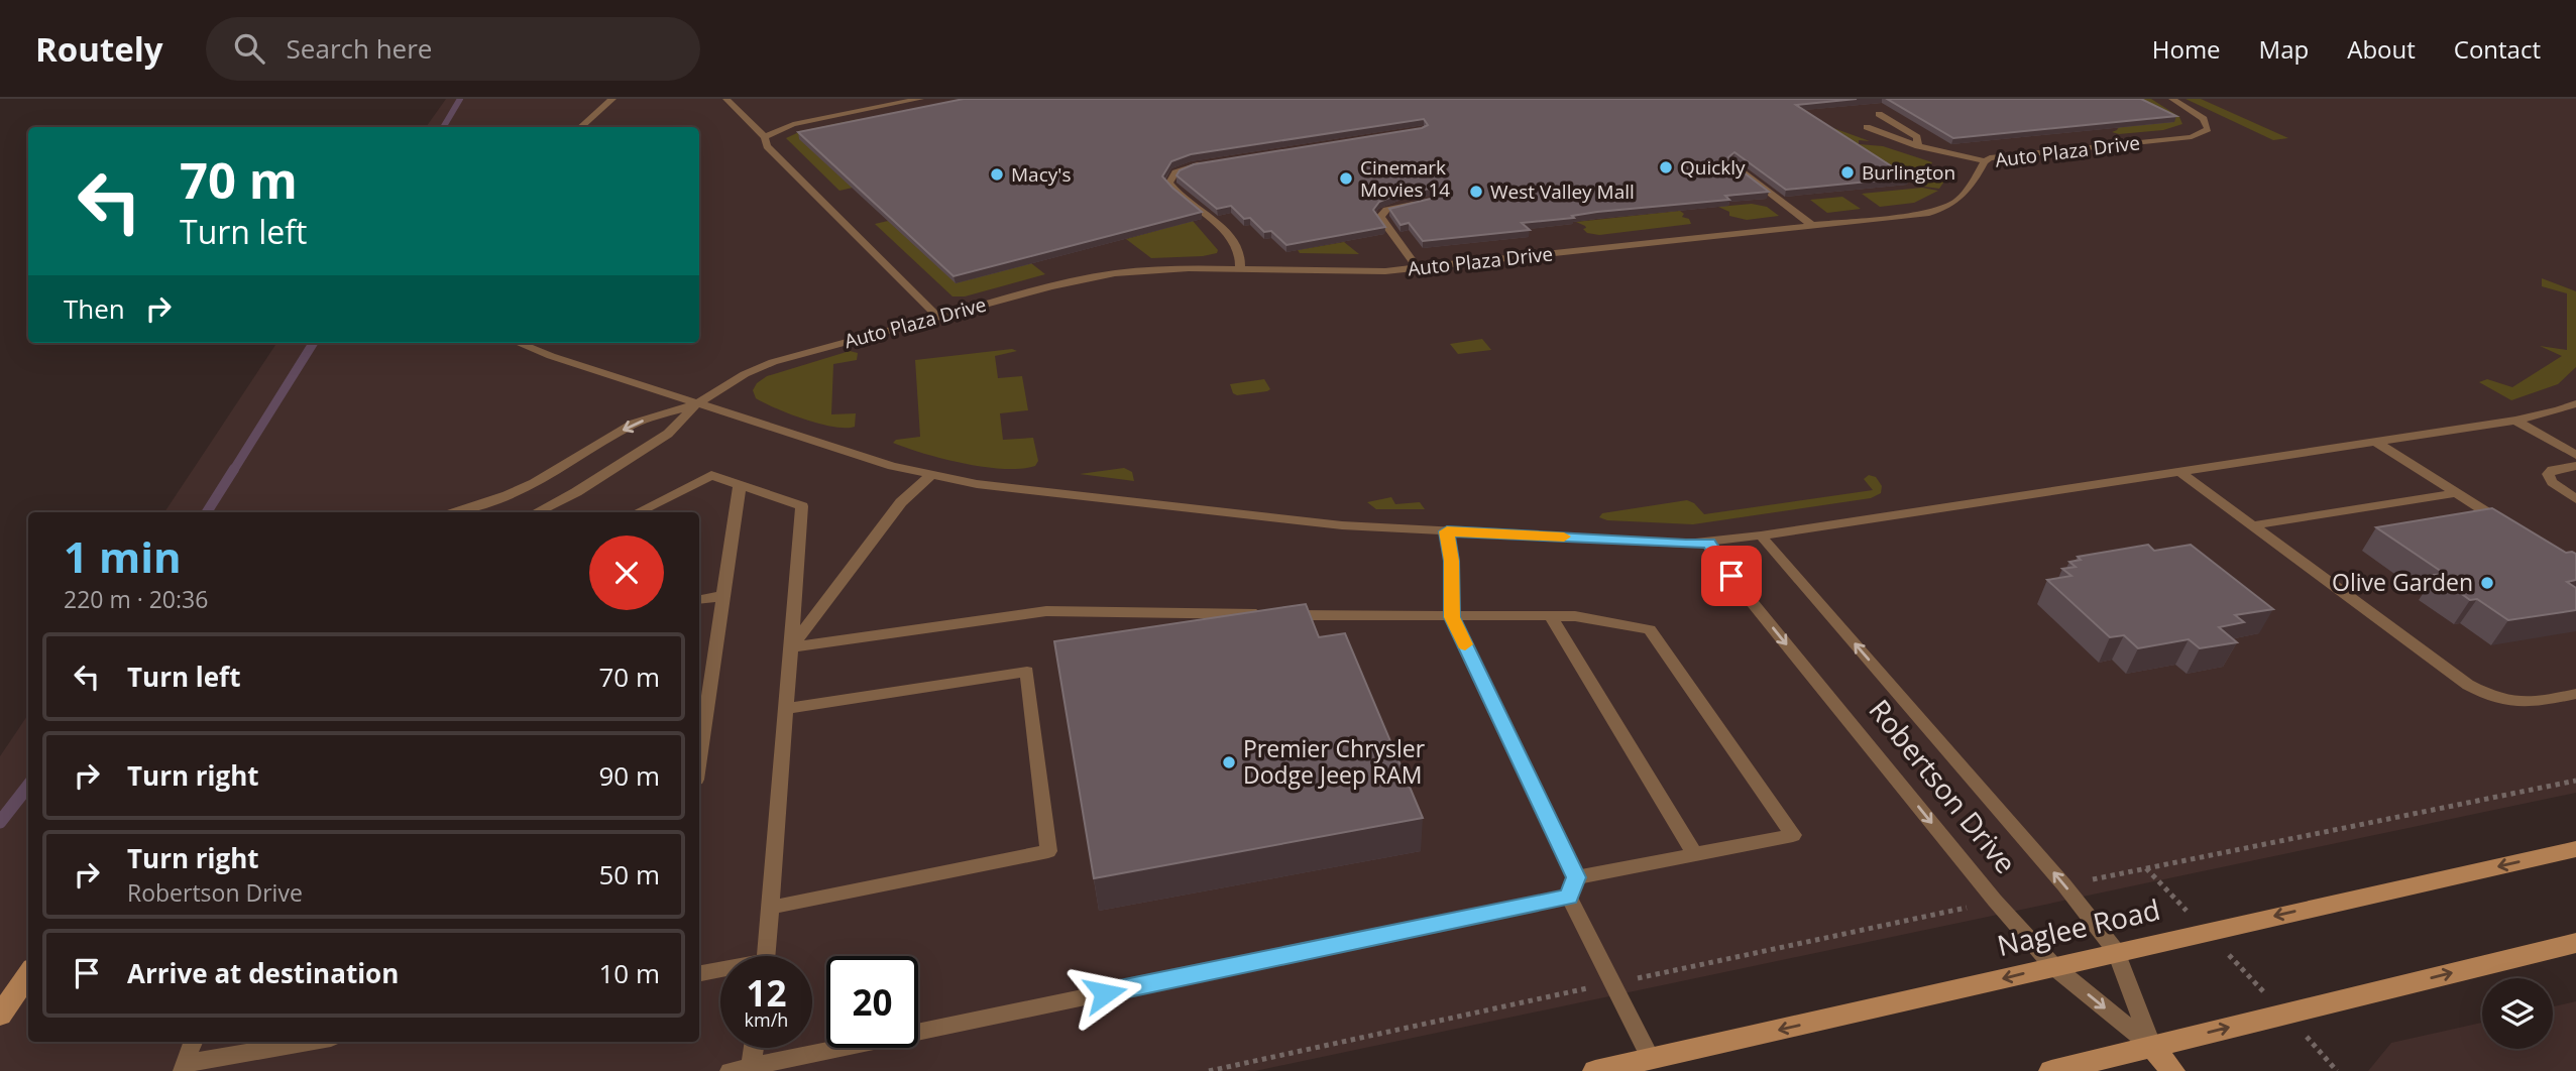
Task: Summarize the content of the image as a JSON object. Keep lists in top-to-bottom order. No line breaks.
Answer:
{"streets":{"main road":["Robertson Drive","Naglee Road"],"lane":["Auto Plaza Drive"]},"crossings":[["Robertson Drive","Naglee Road"]],"places":["Quickly","Burlington","Macy's","Cinemark Movies 14","West Valley Mall","Olive Garden","Premier Chrysler Dodge Jeep RAM"],"page":{"header":"Routely","search":"Search here","nav":["Home","Map","About","Contact"],"turn":["70 m","Turn left"],"then":"Then","heading":["1 min","220 m · 20:36"],"list":[{"name":"Turn left","value":"70 m"},{"name":"Turn right","value":"90 m"},{"name":"Turn right","note":"Robertson Drive","value":"50 m"},{"name":"Arrive at destination","value":"10 m"}],"speed":"12 km/h","limit":"20"}}
